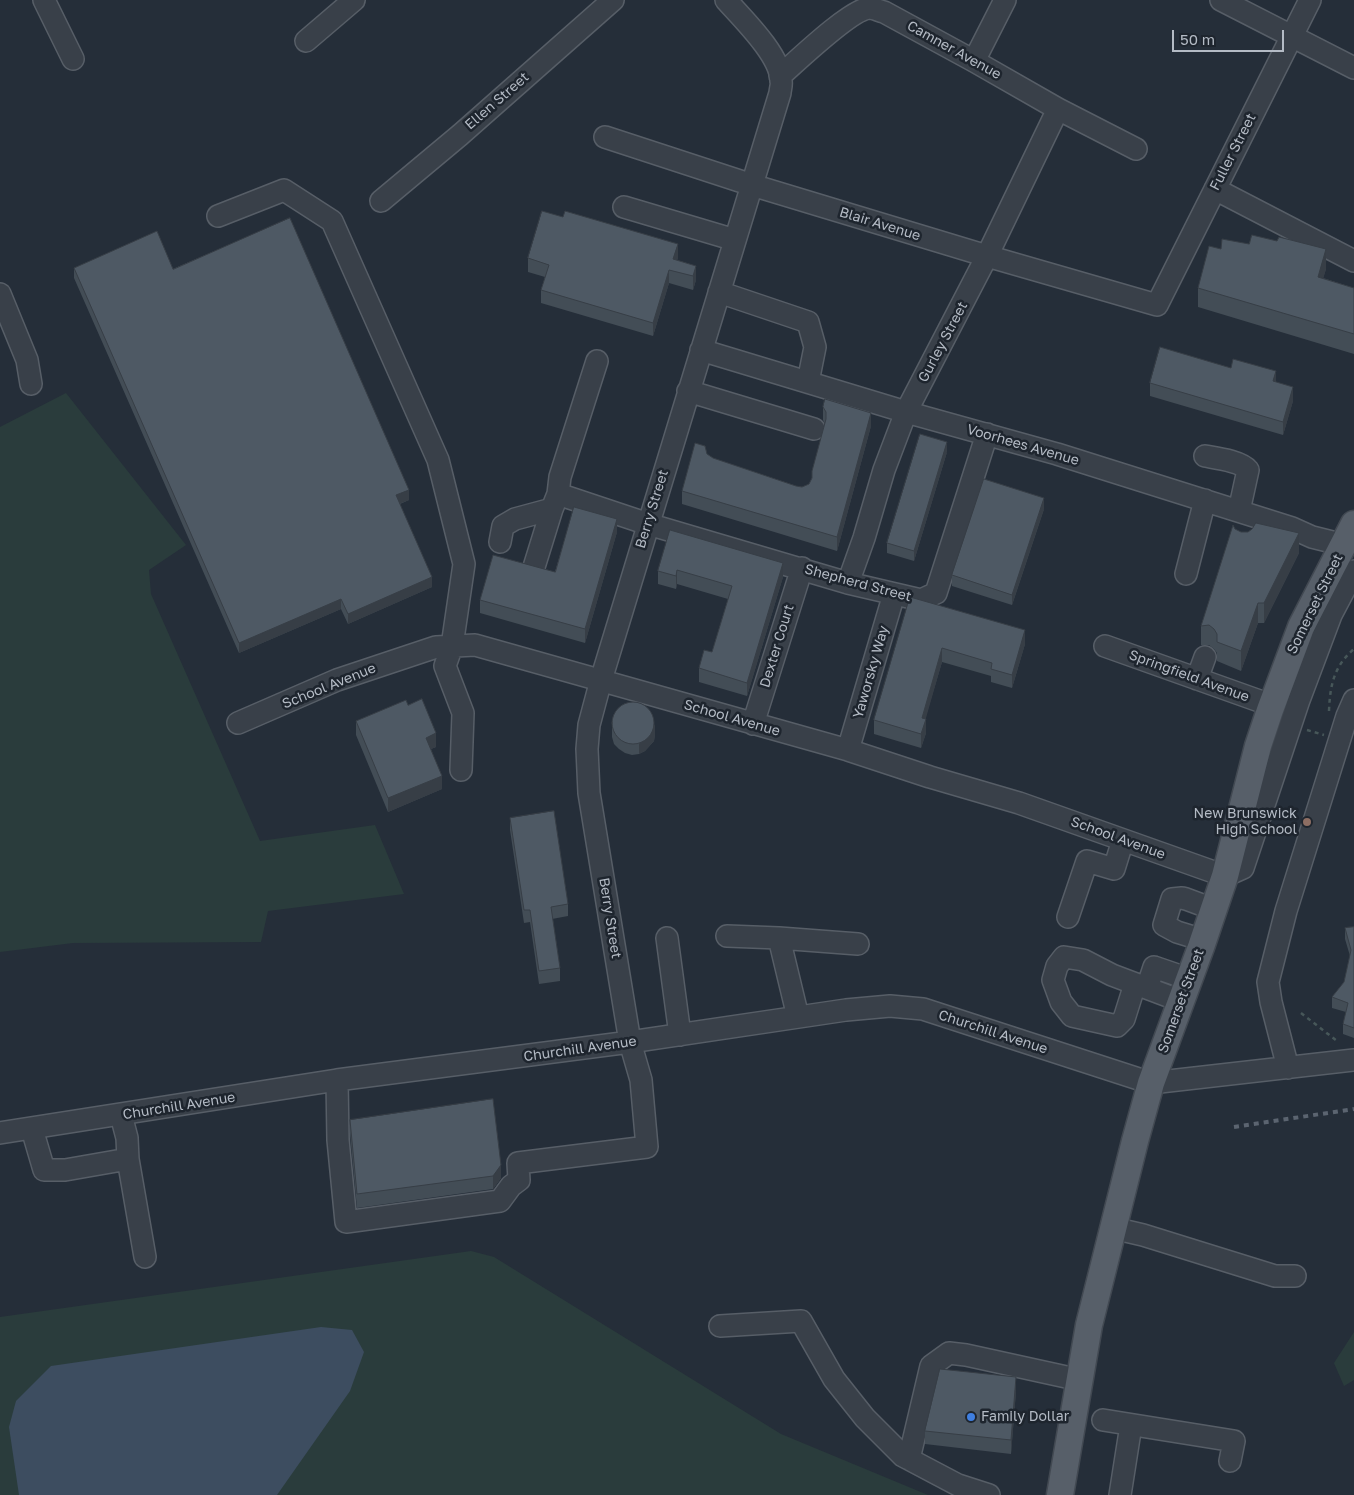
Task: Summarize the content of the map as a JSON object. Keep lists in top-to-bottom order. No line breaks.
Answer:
{"streets":{"main road":["Somerset Street"],"street":["Camner Avenue","Ellen Street","Fuller Street","Blair Avenue","Gurley Street","Voorhees Avenue","Berry Street","Shepherd Street","Dexter Court","Yaworsky Way","Springfield Avenue","School Avenue","Churchill Avenue"]},"crossings":[["Camner Avenue","Gurley Street"],["Camner Avenue","Berry Street"],["Fuller Street","Blair Avenue"],["Blair Avenue","Gurley Street"],["Blair Avenue","Berry Street"],["Gurley Street","Voorhees Avenue"],["Gurley Street","Shepherd Street"],["Voorhees Avenue","Berry Street"],["Voorhees Avenue","Shepherd Street"],["Voorhees Avenue","Somerset Street"],["Berry Street","Shepherd Street"],["Berry Street","School Avenue"],["Berry Street","Churchill Avenue"],["Shepherd Street","Dexter Court"],["Shepherd Street","Yaworsky Way"],["Somerset Street","Springfield Avenue"],["Somerset Street","School Avenue"],["Somerset Street","Churchill Avenue"],["Dexter Court","School Avenue"],["Yaworsky Way","School Avenue"]],"places":["New Brunswick High School","Family Dollar"],"scale_bar":"50 m"}
